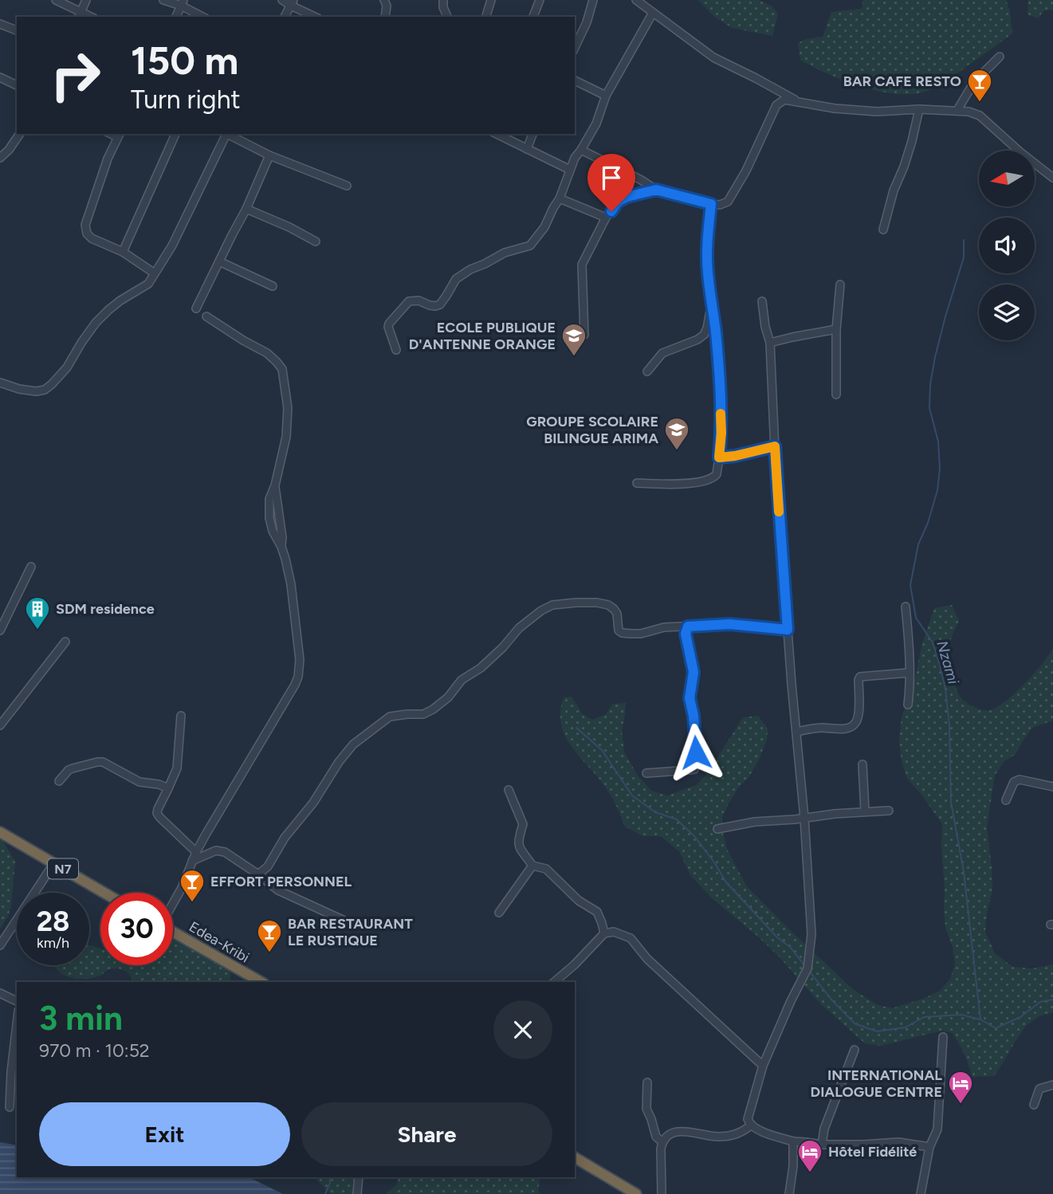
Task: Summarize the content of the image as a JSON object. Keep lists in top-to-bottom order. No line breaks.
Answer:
{"streets":{"highway":["N7","Edea-Kribi"]},"water":["Nzami"],"places":{"bar":["BAR CAFE RESTO","EFFORT PERSONNEL","BAR RESTAURANT LE RUSTIQUE"],"school or university":["ECOLE PUBLIQUE D'ANTENNE ORANGE","GROUPE SCOLAIRE BILINGUE ARIMA"],"building":["SDM residence"],"hotel":["INTERNATIONAL DIALOGUE CENTRE","Hôtel Fidélité"]},"north":"left","page":{"turn":["150 m","Turn right"],"speed":"28 km/h","limit":"30","heading":["3 min","970 m · 10:52"],"buttons":["Exit","Share"]}}
